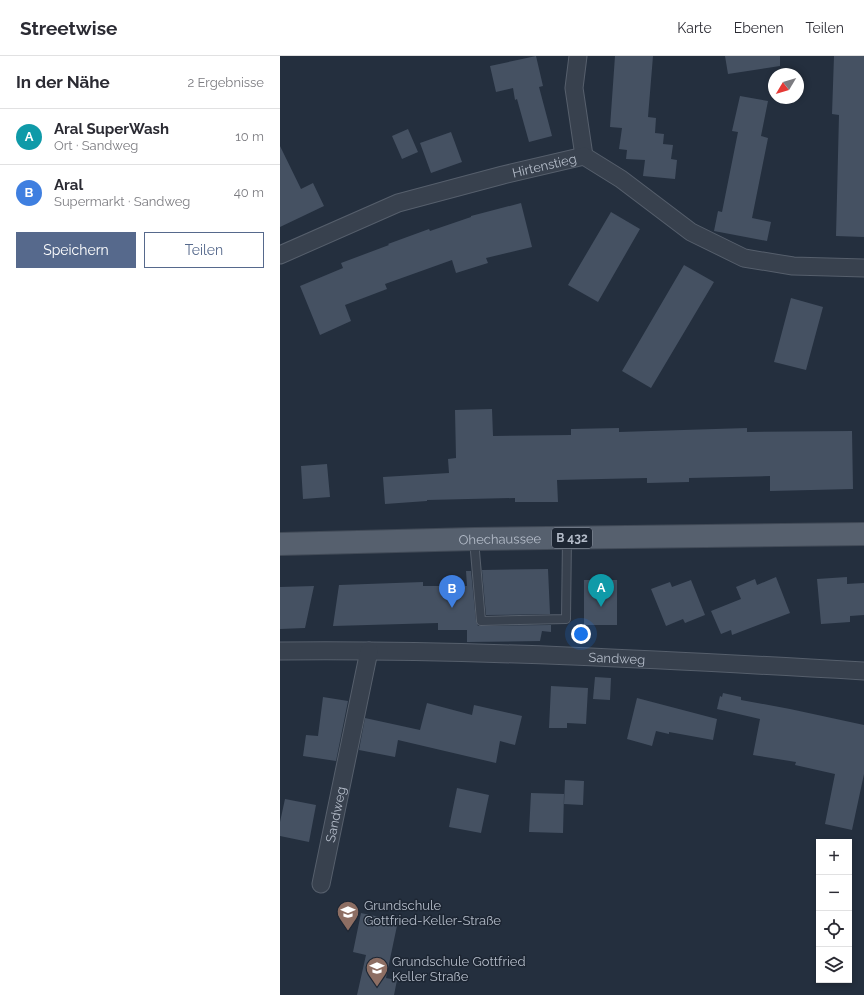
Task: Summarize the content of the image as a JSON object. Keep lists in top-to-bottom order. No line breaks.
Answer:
{"streets":{"main road":["B 432","Ohechaussee"],"street":["Hirtenstieg","Sandweg"]},"places":{"school or university":["Grundschule Gottfried-Keller-Straße","Grundschule Gottfried Keller Straße"]},"north":"bottom left","page":{"header":"Streetwise","nav":["Karte","Ebenen","Teilen"],"heading":["In der Nähe","2 Ergebnisse"],"list":[{"mark":"A","name":"Aral SuperWash","note":"Ort · Sandweg","value":"10 m"},{"mark":"B","name":"Aral","note":"Supermarkt · Sandweg","value":"40 m"}],"buttons":["Speichern","Teilen"],"pins":["A","B"],"map_buttons":["+","−"]}}
